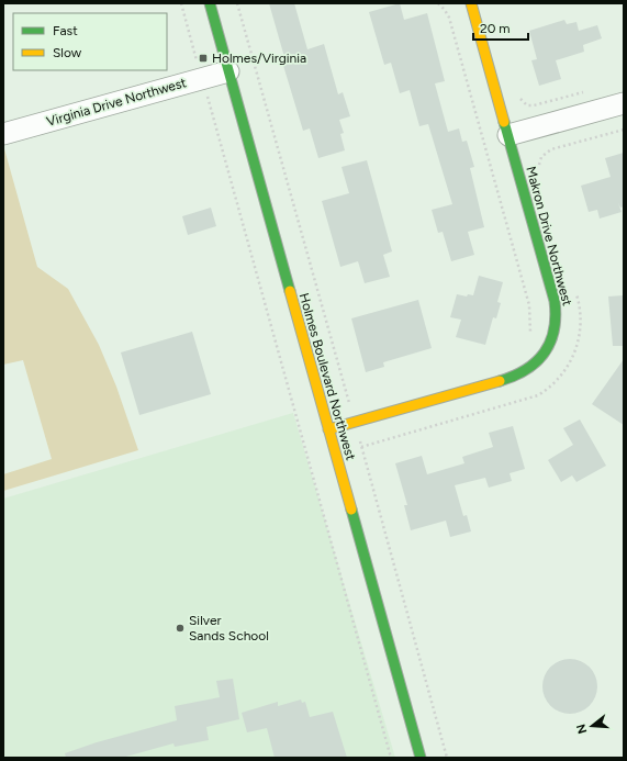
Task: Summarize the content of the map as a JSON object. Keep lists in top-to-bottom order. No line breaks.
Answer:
{"streets":{"street":["Virginia Drive Northwest","Makron Drive Northwest","Holmes Boulevard Northwest"]},"crossings":[["Virginia Drive Northwest","Holmes Boulevard Northwest"],["Makron Drive Northwest","Holmes Boulevard Northwest"]],"places":{"transit":["Holmes/Virginia"],"other":["Silver Sands School"]},"legend":["Fast","Slow"],"scale_bar":"20 m","north":"left"}
